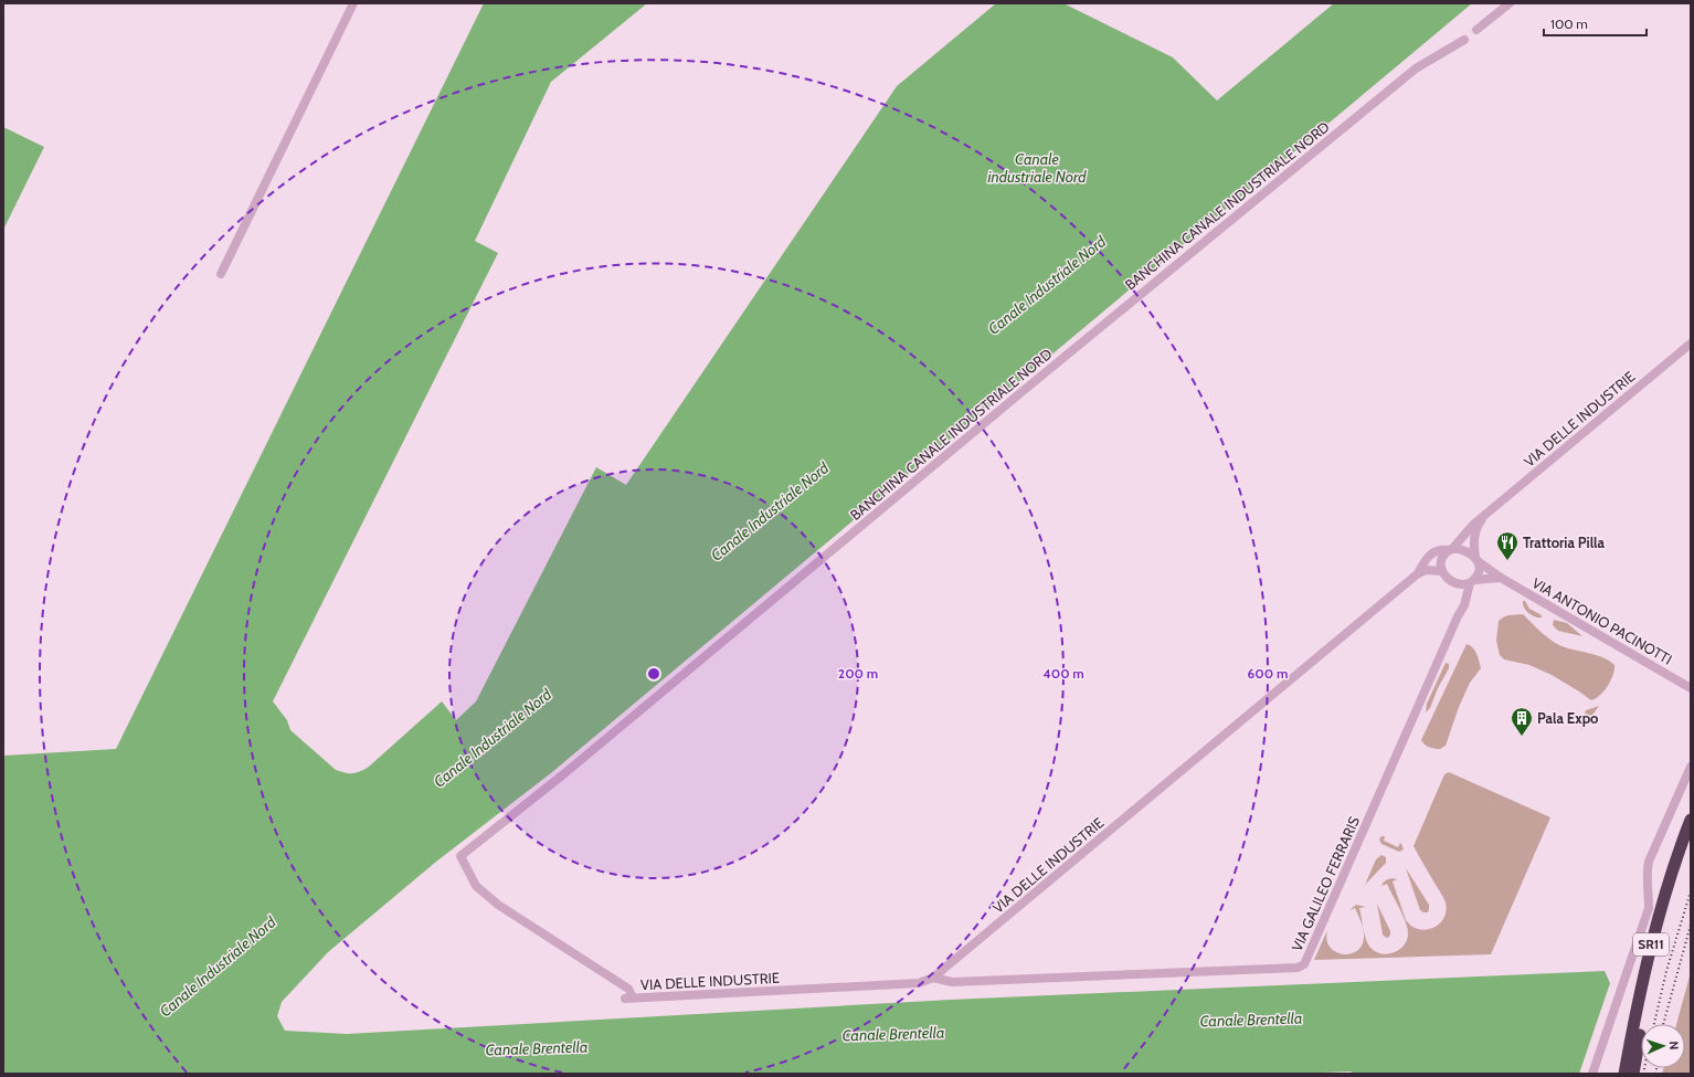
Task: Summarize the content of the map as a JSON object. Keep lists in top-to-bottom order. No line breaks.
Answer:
{"streets":{"highway":["SR11"],"street":["BANCHINA CANALE INDUSTRIALE NORD","VIA DELLE INDUSTRIE","VIA ANTONIO PACINOTTI","VIA GALILEO FERRARIS"]},"crossings":[["BANCHINA CANALE INDUSTRIALE NORD","VIA DELLE INDUSTRIE"],["VIA DELLE INDUSTRIE","VIA ANTONIO PACINOTTI"],["VIA DELLE INDUSTRIE","VIA GALILEO FERRARIS"],["VIA ANTONIO PACINOTTI","VIA GALILEO FERRARIS"]],"water":["Canale industriale Nord","Canale Industriale Nord","Canale Brentella"],"places":{"restaurant":["Trattoria Pilla"],"building":["Pala Expo"]},"scale_bar":"100 m","north":"right","rings":["200 m","400 m","600 m"]}
